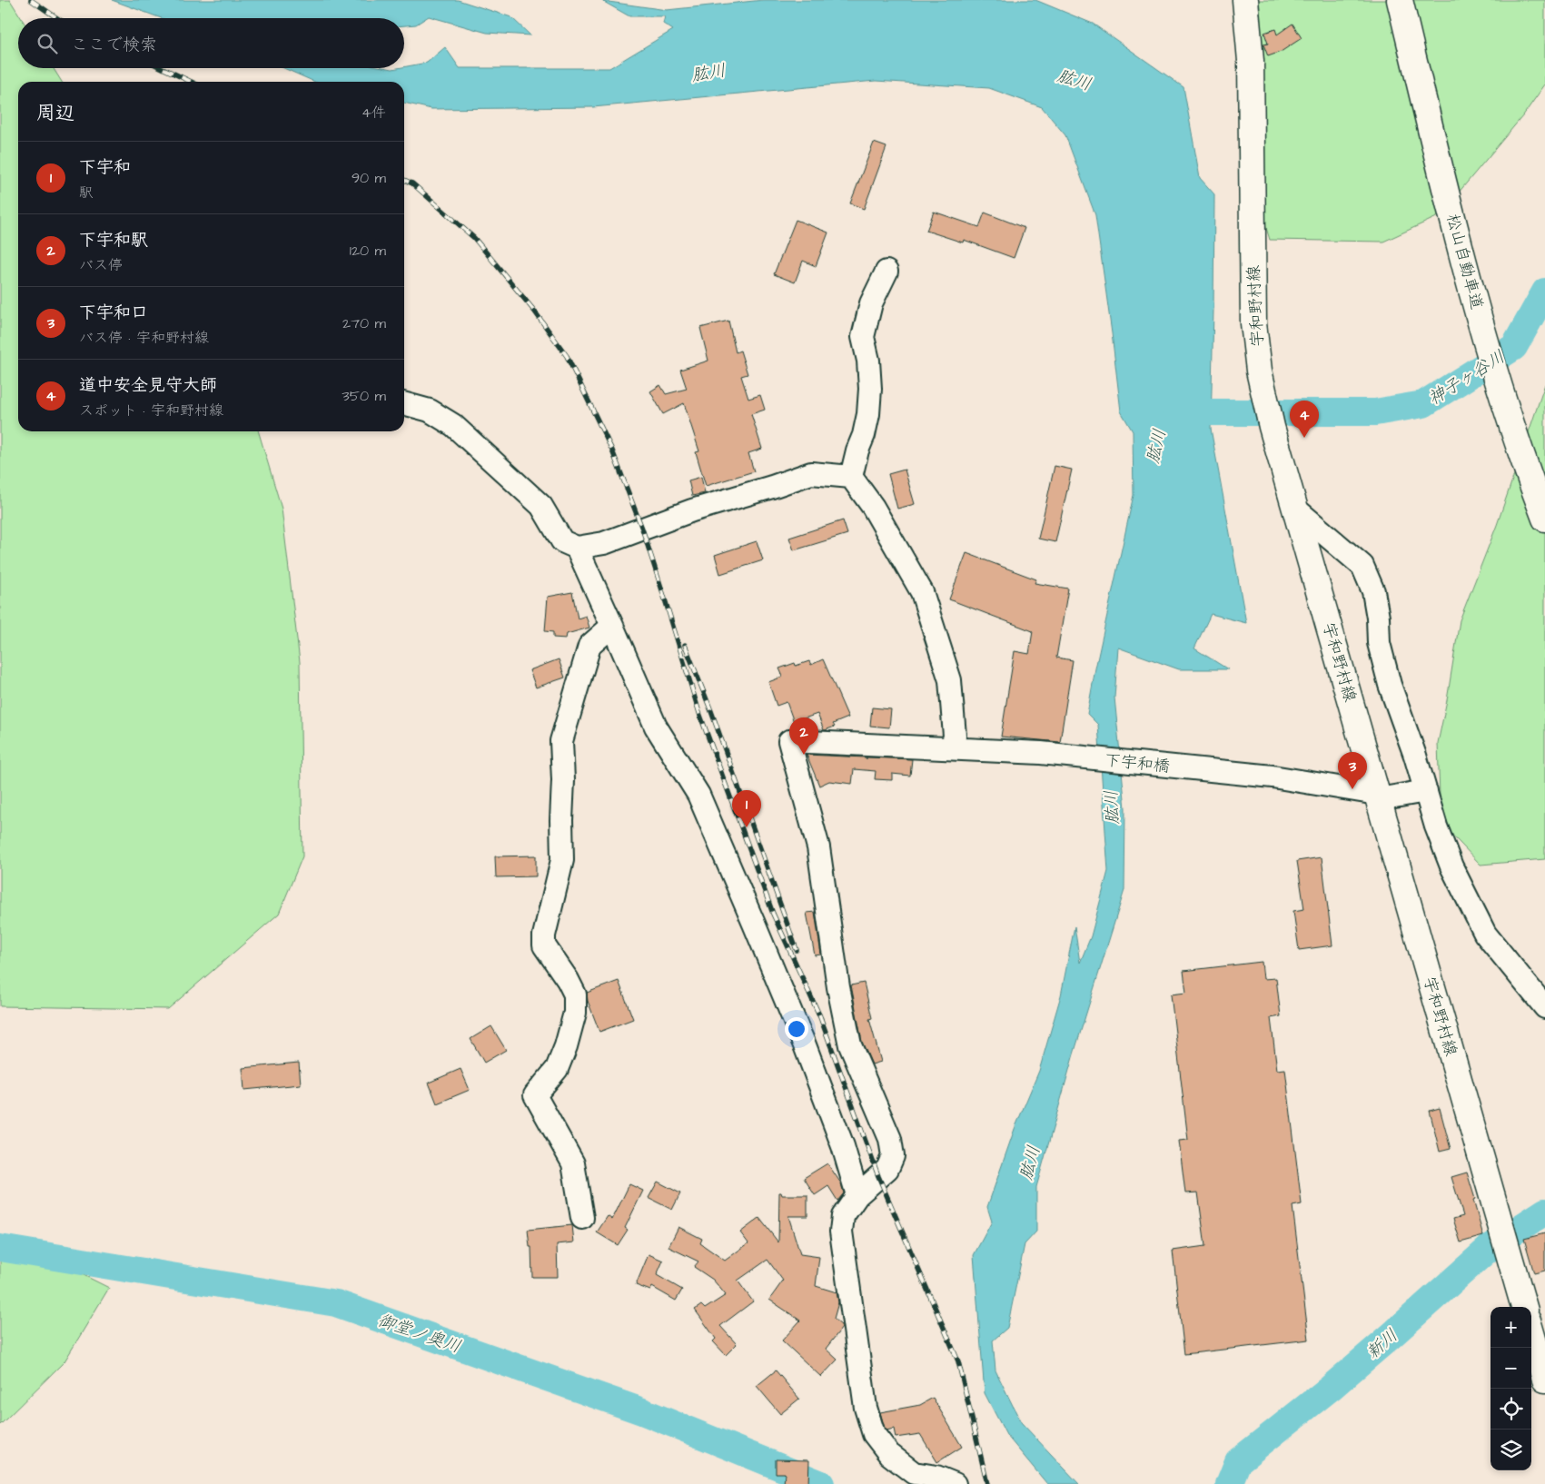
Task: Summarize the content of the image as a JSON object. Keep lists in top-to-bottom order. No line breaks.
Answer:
{"streets":{"main road":["松山自動車道","宇和野村線"],"street":["下宇和橋"]},"crossings":[["宇和野村線","下宇和橋"]],"water":["肱川","神子ヶ谷川","御堂ノ奥川","新川"],"page":{"search":"ここで検索","heading":["周辺","4件"],"list":[{"mark":"1","name":"下宇和","note":"駅","value":"90 m"},{"mark":"2","name":"下宇和駅","note":"バス停","value":"120 m"},{"mark":"3","name":"下宇和口","note":"バス停 · 宇和野村線","value":"270 m"},{"mark":"4","name":"道中安全見守大師","note":"スポット · 宇和野村線","value":"350 m"}],"pins":["4","2","3","1"],"map_buttons":["+","−"]}}
